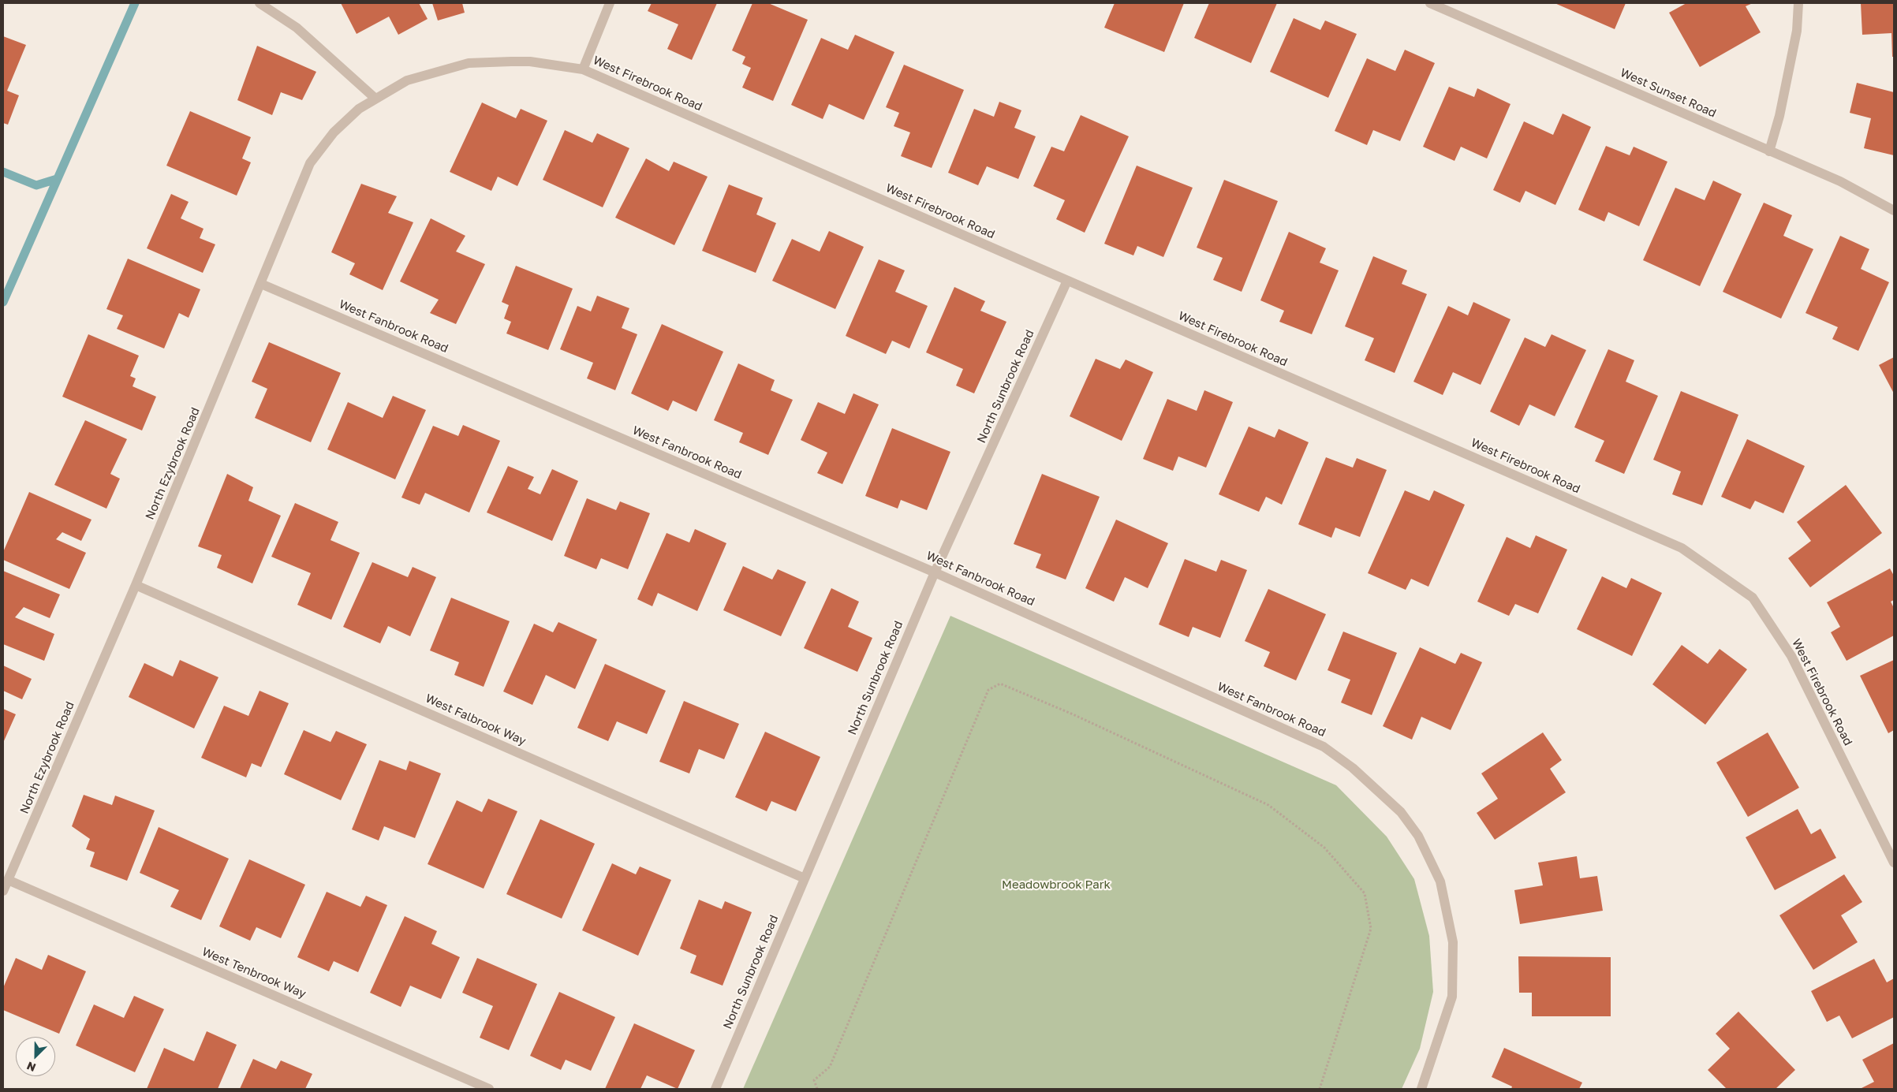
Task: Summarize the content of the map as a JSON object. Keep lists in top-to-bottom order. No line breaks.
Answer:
{"streets":{"street":["West Firebrook Road","West Sunset Road","West Fanbrook Road","North Sunbrook Road","North Ezybrook Road","West Falbrook Way","West Tenbrook Way"]},"crossings":[["West Firebrook Road","North Sunbrook Road"],["West Firebrook Road","North Ezybrook Road"],["West Fanbrook Road","North Sunbrook Road"],["West Fanbrook Road","North Ezybrook Road"],["North Sunbrook Road","West Falbrook Way"],["North Ezybrook Road","West Falbrook Way"],["North Ezybrook Road","West Tenbrook Way"]],"parks":["Meadowbrook Park"],"north":"bottom left"}
